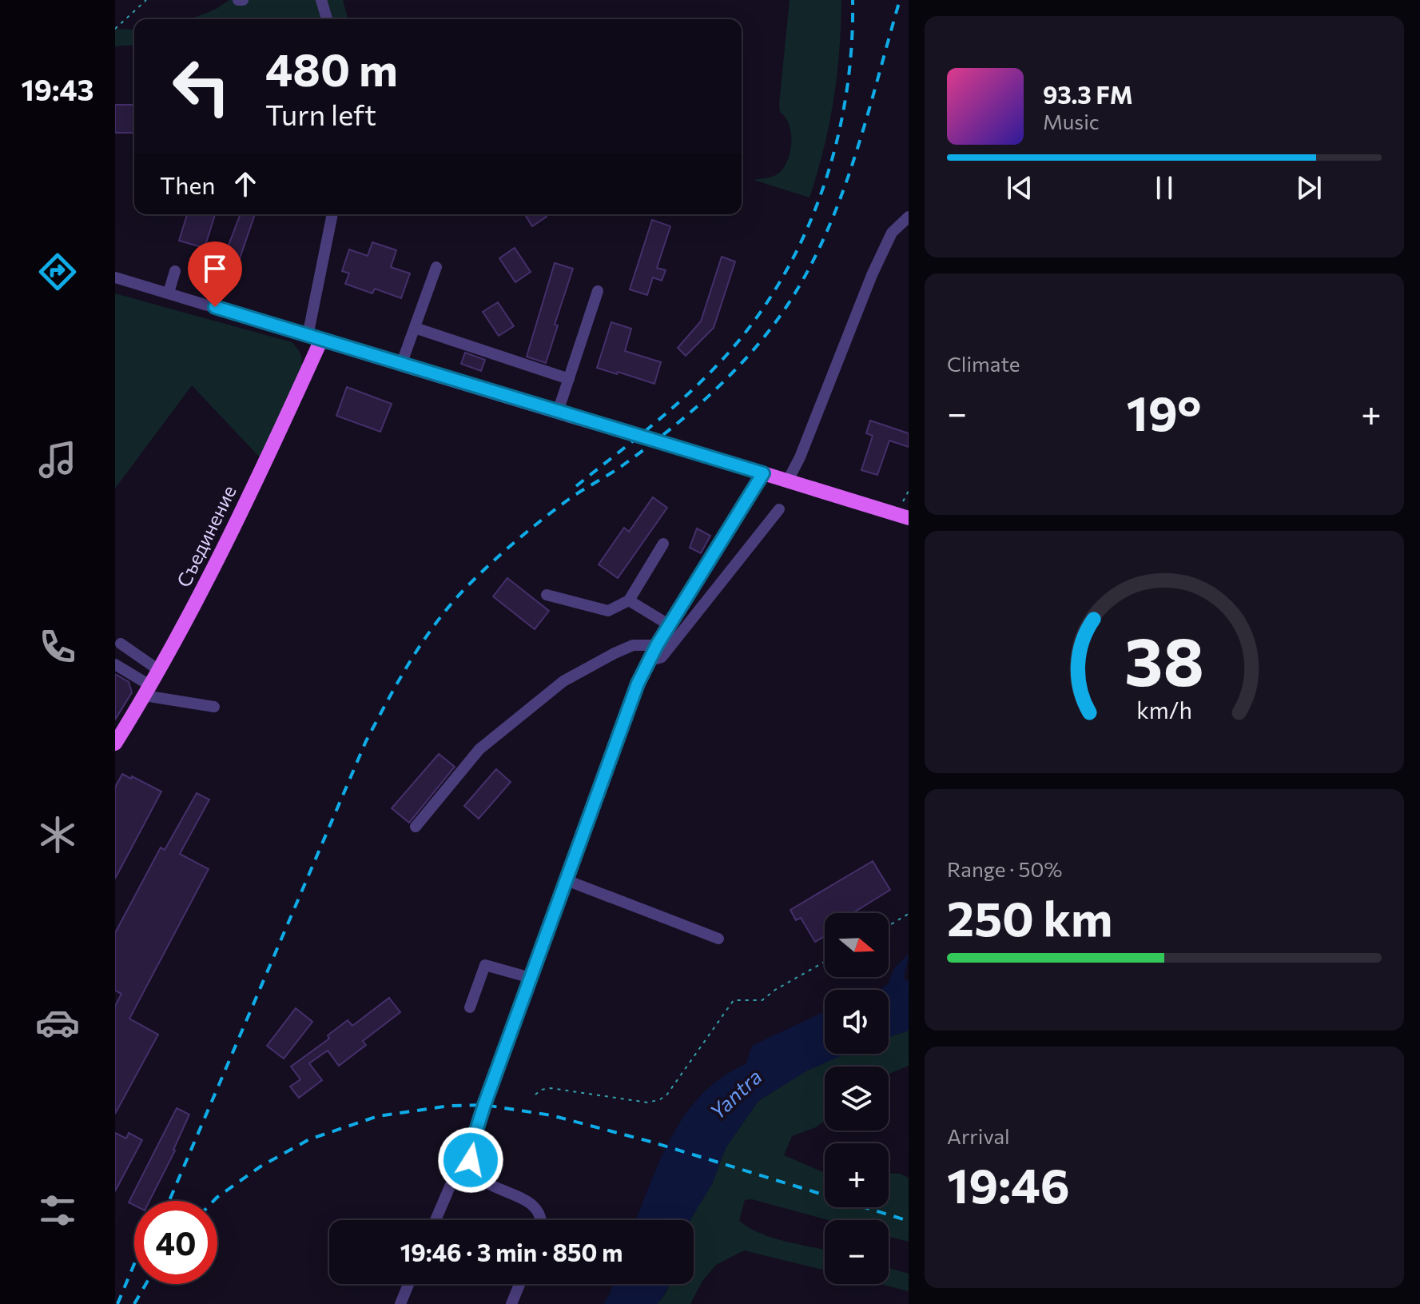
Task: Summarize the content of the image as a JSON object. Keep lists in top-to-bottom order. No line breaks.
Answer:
{"streets":{"main road":["Съединение"]},"water":["Yantra"],"north":"right","page":{"tabs":"19:43","turn":["480 m","Turn left"],"song":["93.3 FM","Music"],"then":"Then","tile":["Climate",["Range · 50%","250 km"],["Arrival","19:46"]],"heat":["−","19°","+"],"map_buttons":["+","−"],"limit":"40","trip":"19:46 · 3 min · 850 m","gauge":["38","km/h"]}}
